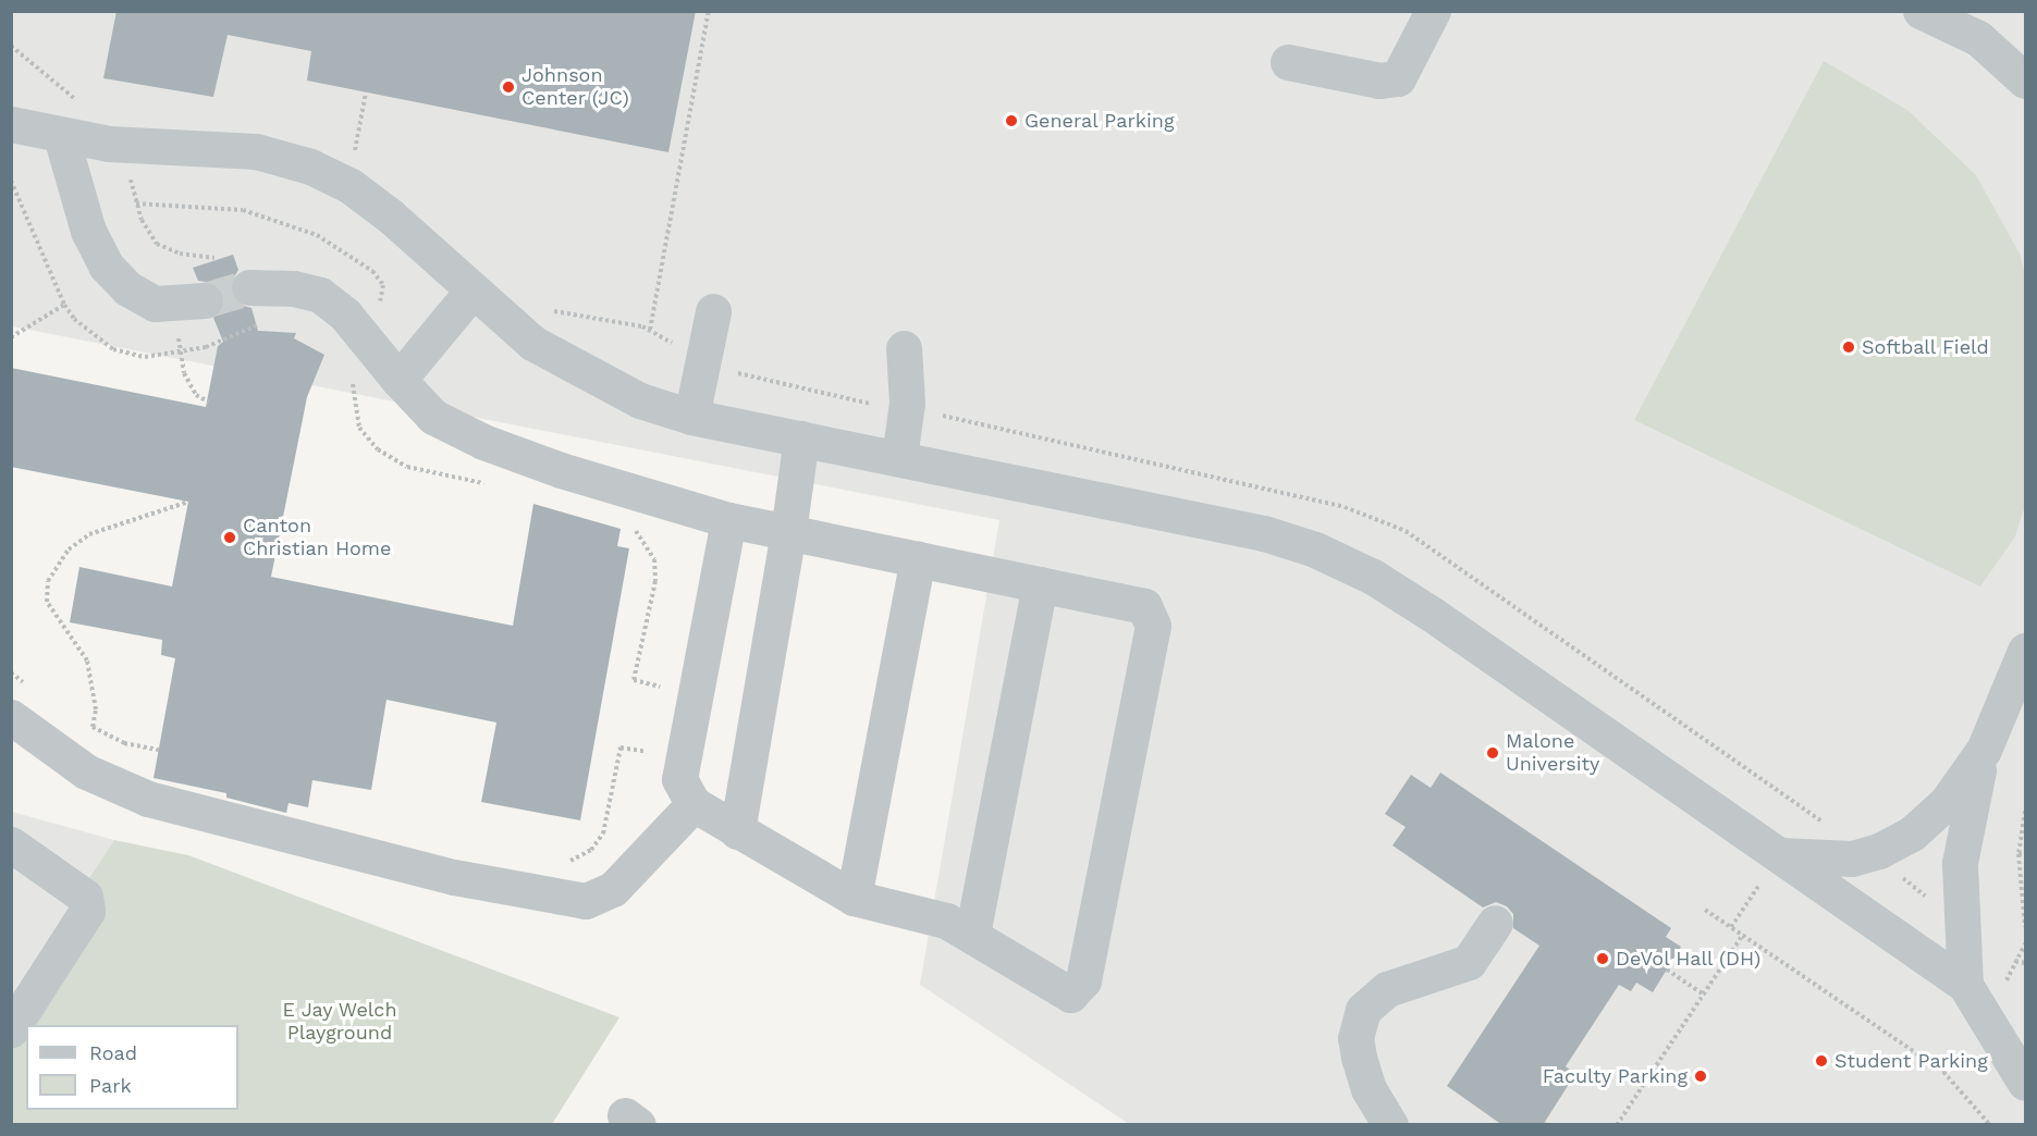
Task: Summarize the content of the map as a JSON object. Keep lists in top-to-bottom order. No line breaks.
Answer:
{"parks":["E Jay Welch Playground"],"places":["Johnson Center (JC)","General Parking","Softball Field","Canton Christian Home","Malone University","DeVol Hall (DH)","Student Parking","Faculty Parking"],"legend":["Road","Park"]}
